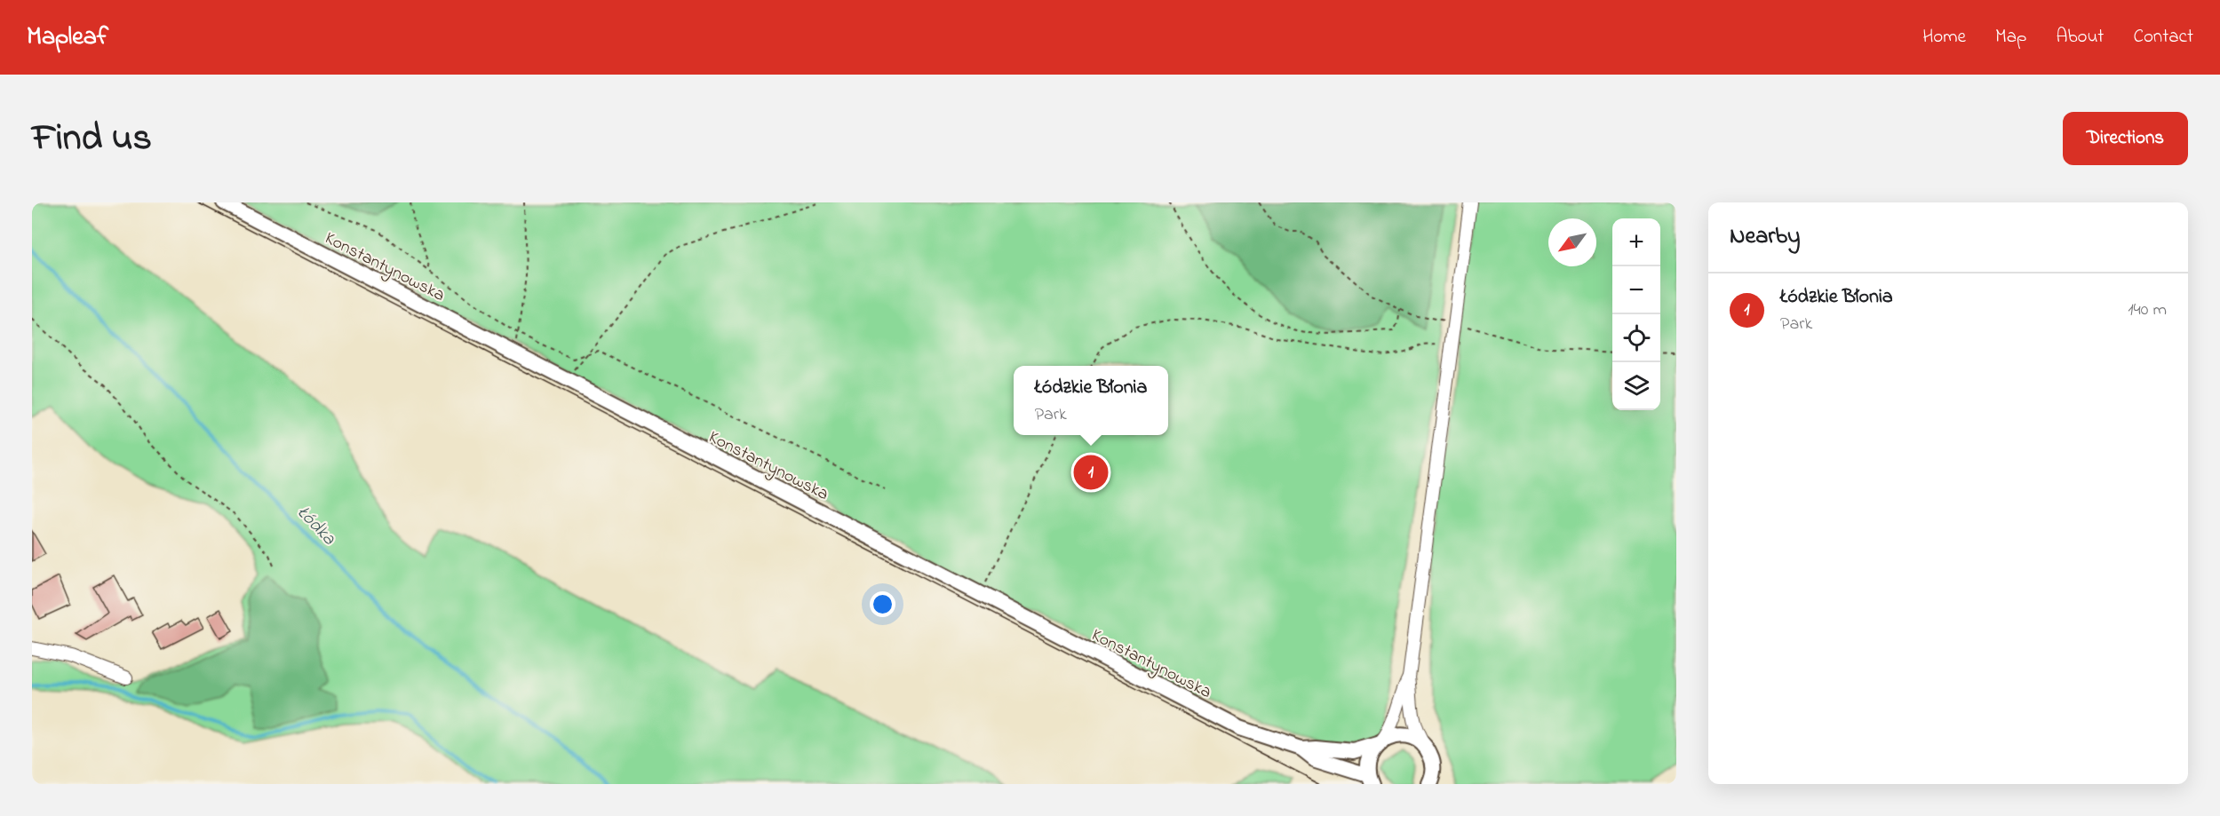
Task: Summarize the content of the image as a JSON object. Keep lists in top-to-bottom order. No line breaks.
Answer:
{"streets":{"main road":["Konstantynowska"]},"water":["Łódka"],"north":"bottom left","page":{"header":"Mapleaf","nav":["Home","Map","About","Contact"],"title":"Find us","buttons":"Directions","heading":"Nearby","map_buttons":["+","−"],"list":[{"mark":"1","name":"Łódzkie Błonia","note":"Park","value":"140 m"}],"popup":["Łódzkie Błonia","Park"],"pins":"1"}}
